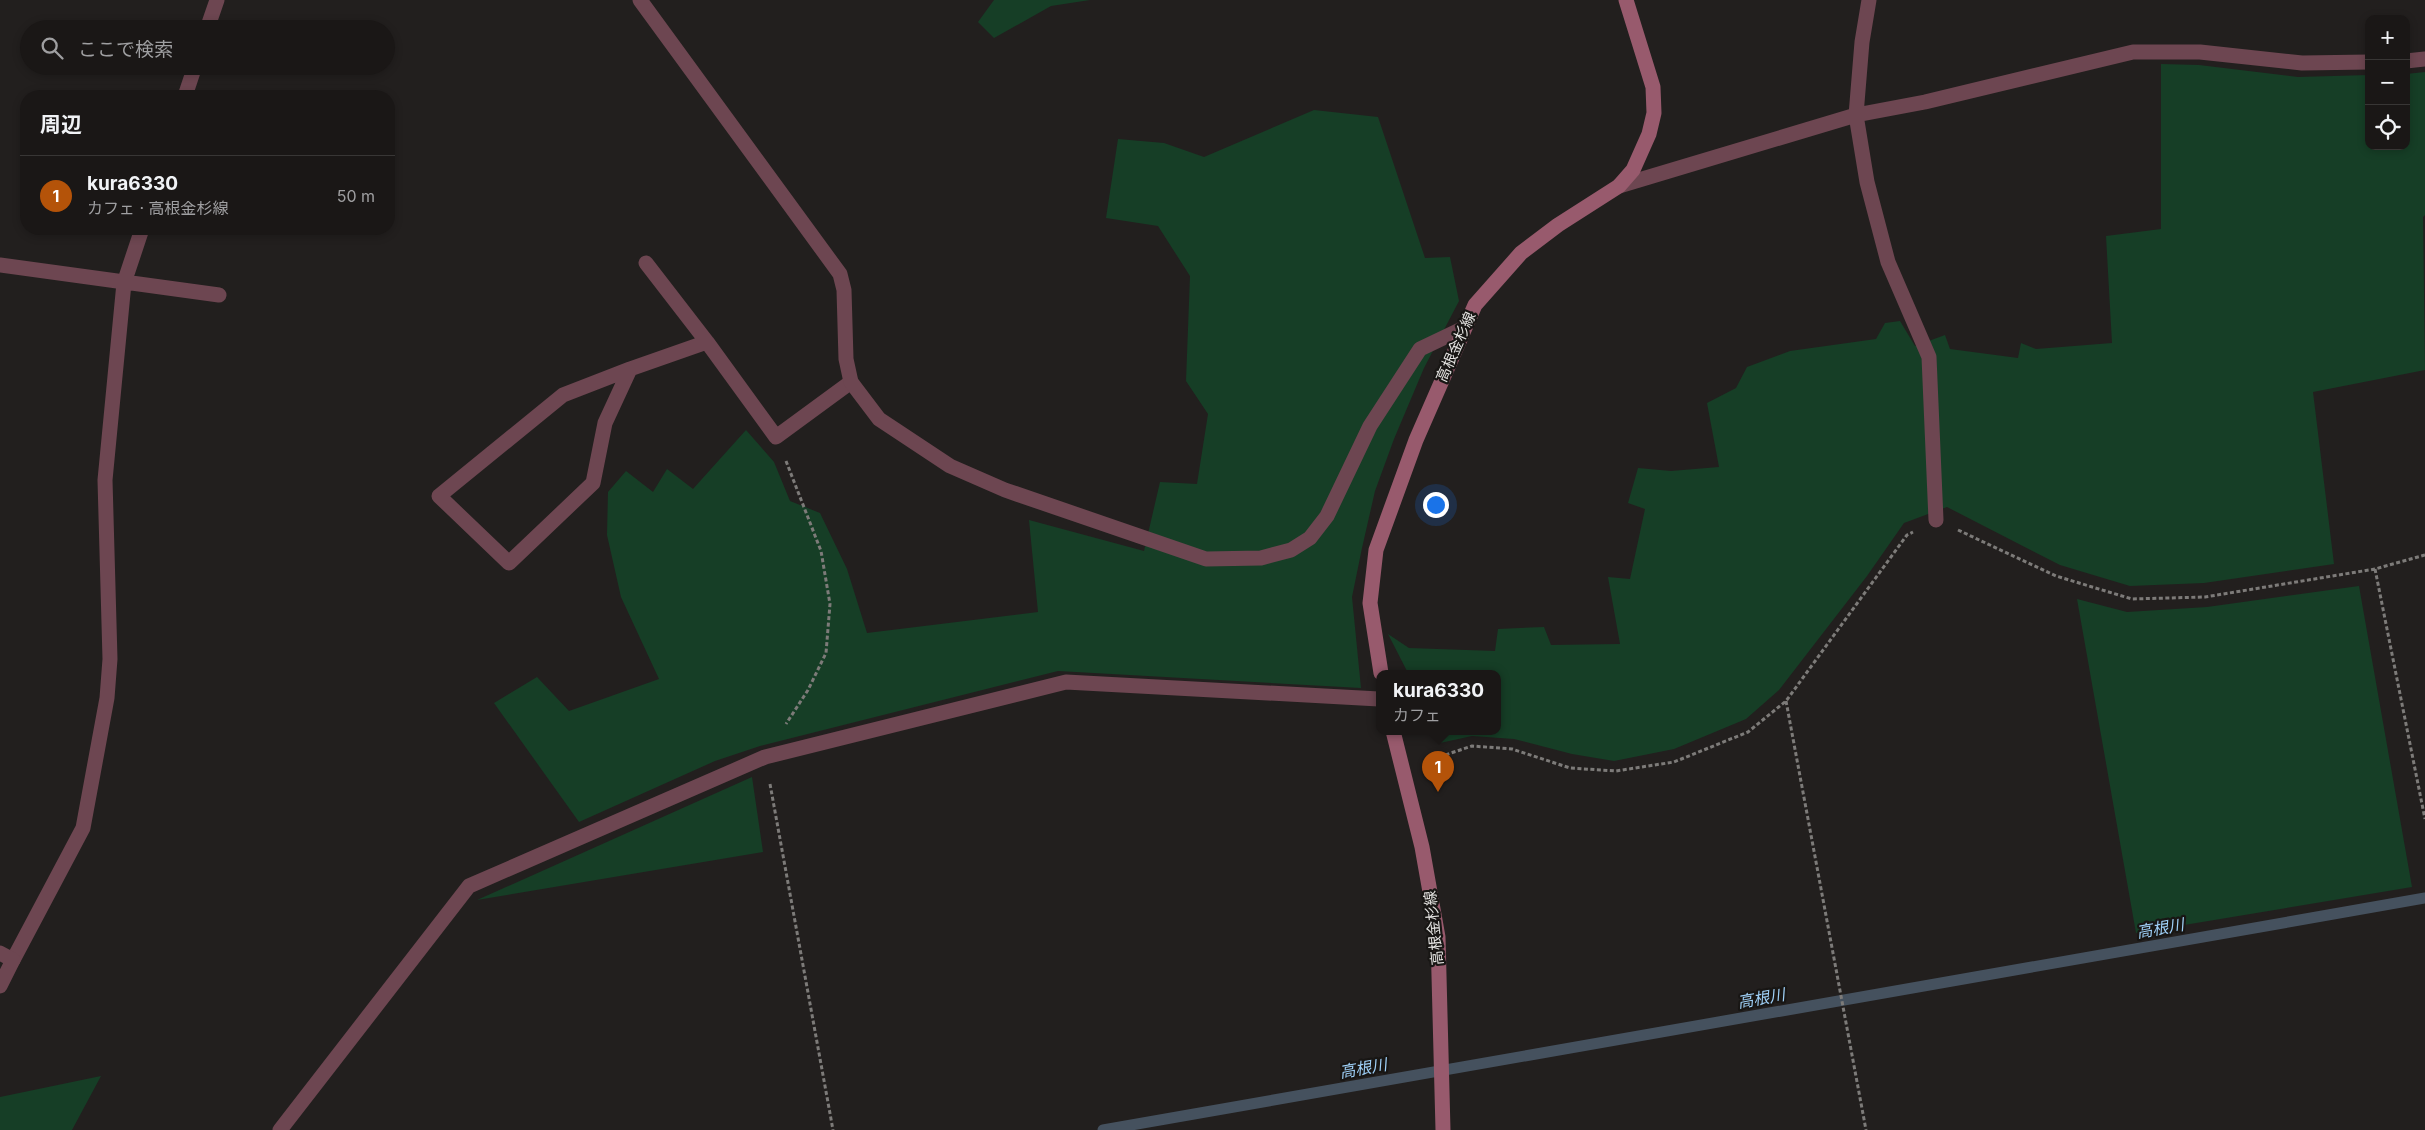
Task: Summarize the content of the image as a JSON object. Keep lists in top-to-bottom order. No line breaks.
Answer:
{"streets":{"street":["高根金杉線"]},"water":["高根川"],"page":{"map_buttons":["+","−"],"search":"ここで検索","heading":"周辺","list":[{"mark":"1","name":"kura6330","note":"カフェ · 高根金杉線","value":"50 m"}],"popup":["kura6330","カフェ"],"pins":"1"}}
